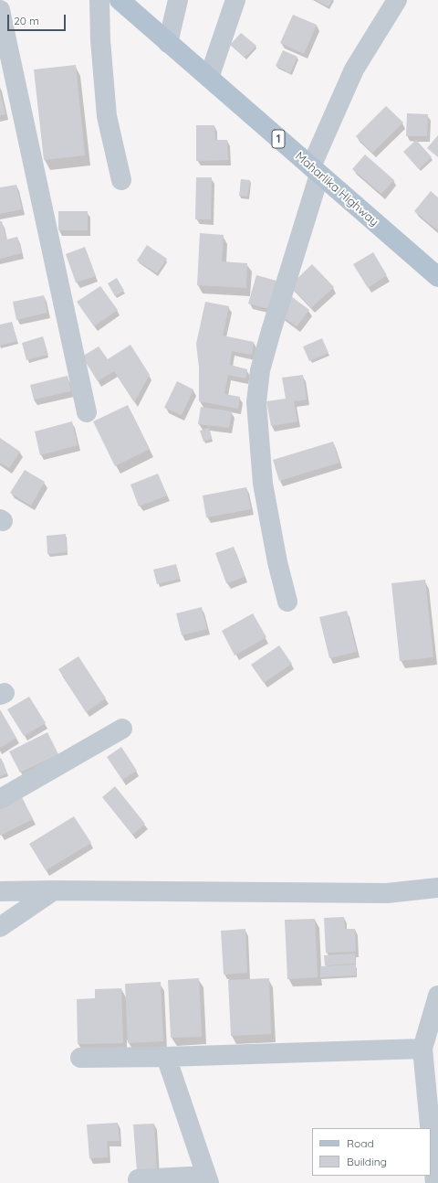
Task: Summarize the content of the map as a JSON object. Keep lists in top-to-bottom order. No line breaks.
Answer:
{"streets":{"main road":["1","Maharlika Highway"]},"legend":["Road","Building"],"scale_bar":"20 m"}
